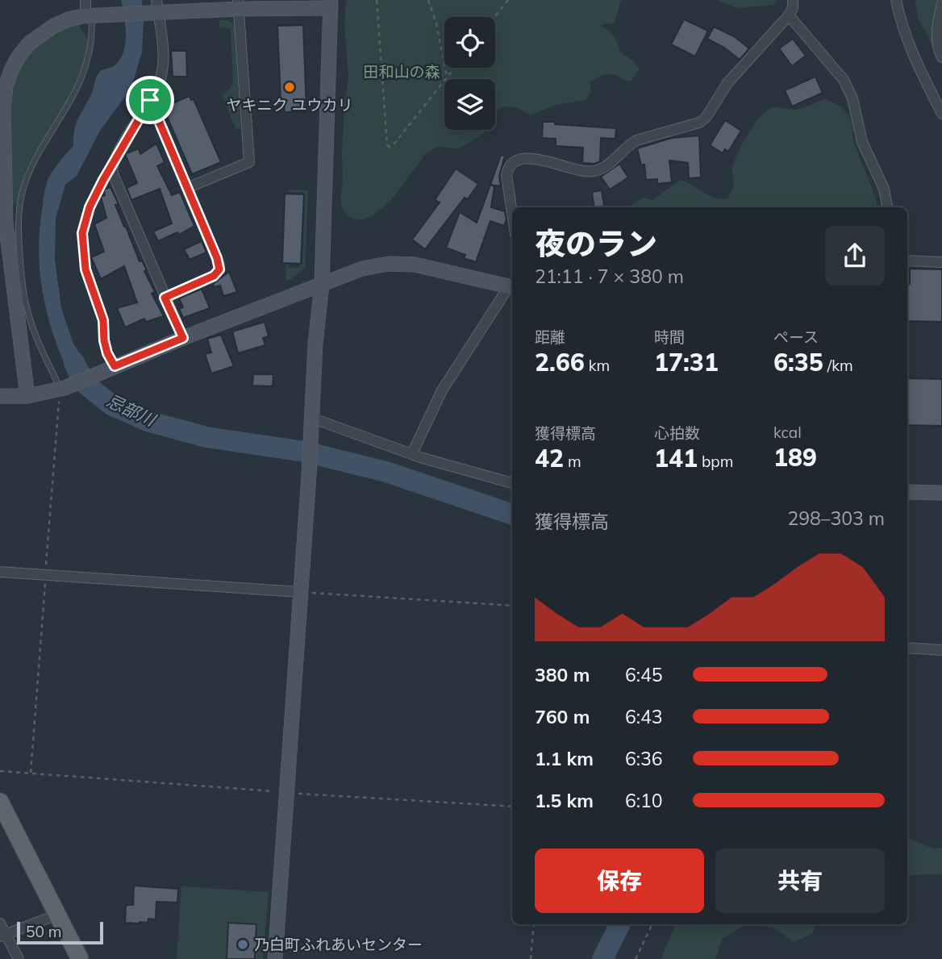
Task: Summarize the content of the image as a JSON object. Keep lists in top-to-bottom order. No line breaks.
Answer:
{"water":["忌部川"],"parks":["田和山の森"],"places":["ヤキニク ユウカリ","乃白町ふれあいセンター"],"scale_bar":"50 m","page":{"heading":["夜のラン","21:11 · 7 × 380 m"],"stats":[["距離","2.66 km"],["時間","17:31"],["ペース","6:35 /km"],["獲得標高","42 m"],["心拍数","141 bpm"],["kcal","189"]],"chart":["獲得標高","298–303 m"],"list":[{"name":"380 m","note":"6:45"},{"name":"760 m","note":"6:43"},{"name":"1.1 km","note":"6:36"},{"name":"1.5 km","note":"6:10"}],"buttons":["保存","共有"],"scale":"50 m"}}
